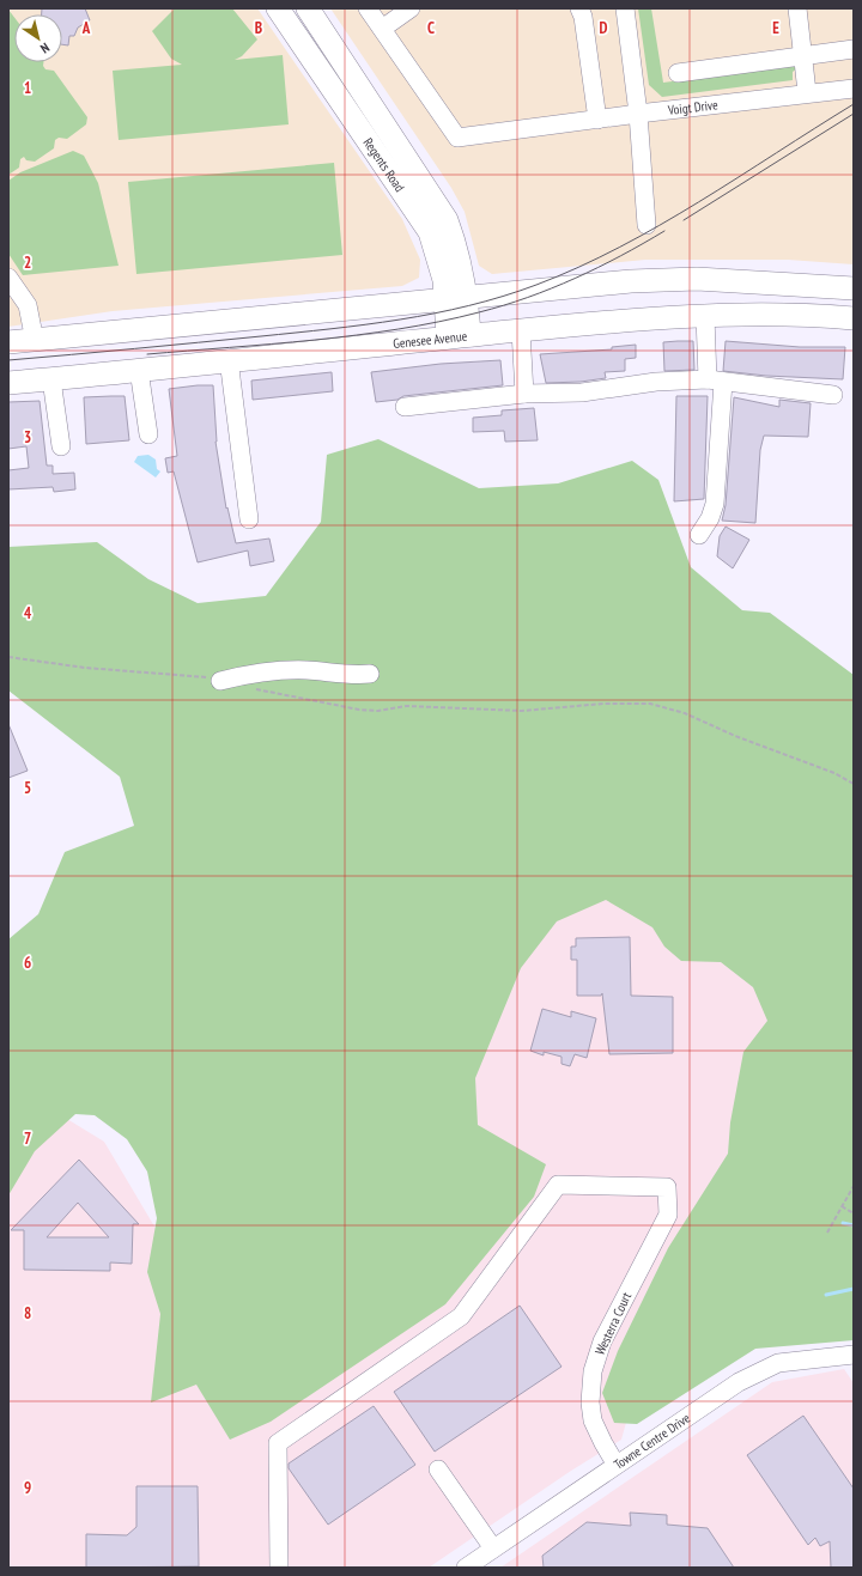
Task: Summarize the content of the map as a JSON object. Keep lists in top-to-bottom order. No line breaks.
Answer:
{"streets":{"main road":["Regents Road","Genesee Avenue"],"street":["Voigt Drive","Westerra Court","Towne Centre Drive"]},"crossings":[["Regents Road","Genesee Avenue"],["Westerra Court","Towne Centre Drive"]],"north":"bottom right","grid":{"columns":["A","B","C","D","E"],"rows":["1","2","3","4","5","6","7","8","9"]}}
